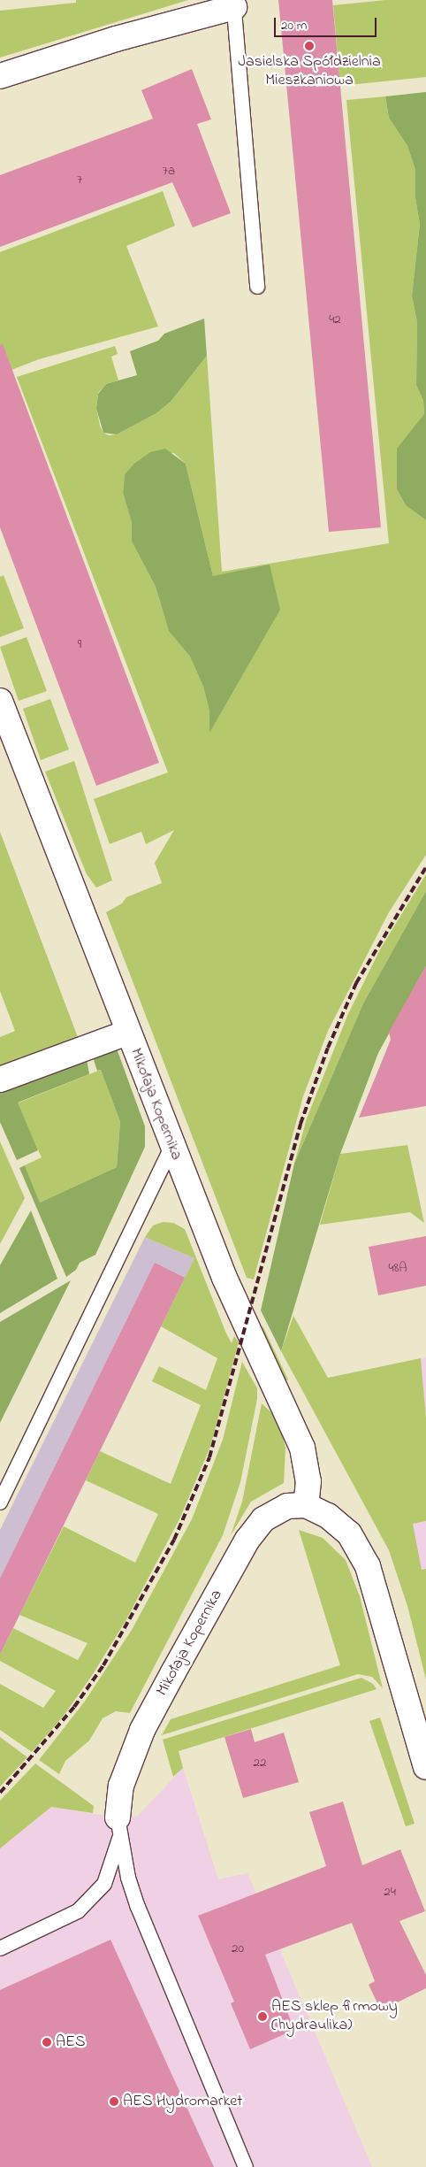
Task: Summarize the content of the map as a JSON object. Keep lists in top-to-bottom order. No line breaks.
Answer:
{"streets":{"street":["Mikołaja Kopernika"]},"places":["Jasielska Spółdzielnia Mieszkaniowa","AES sklep firmowy (hydraulika)","AES","AES Hydromarket"],"house_numbers":["7a","7","42","9","48A","22","24","20"],"scale_bar":"20 m"}
